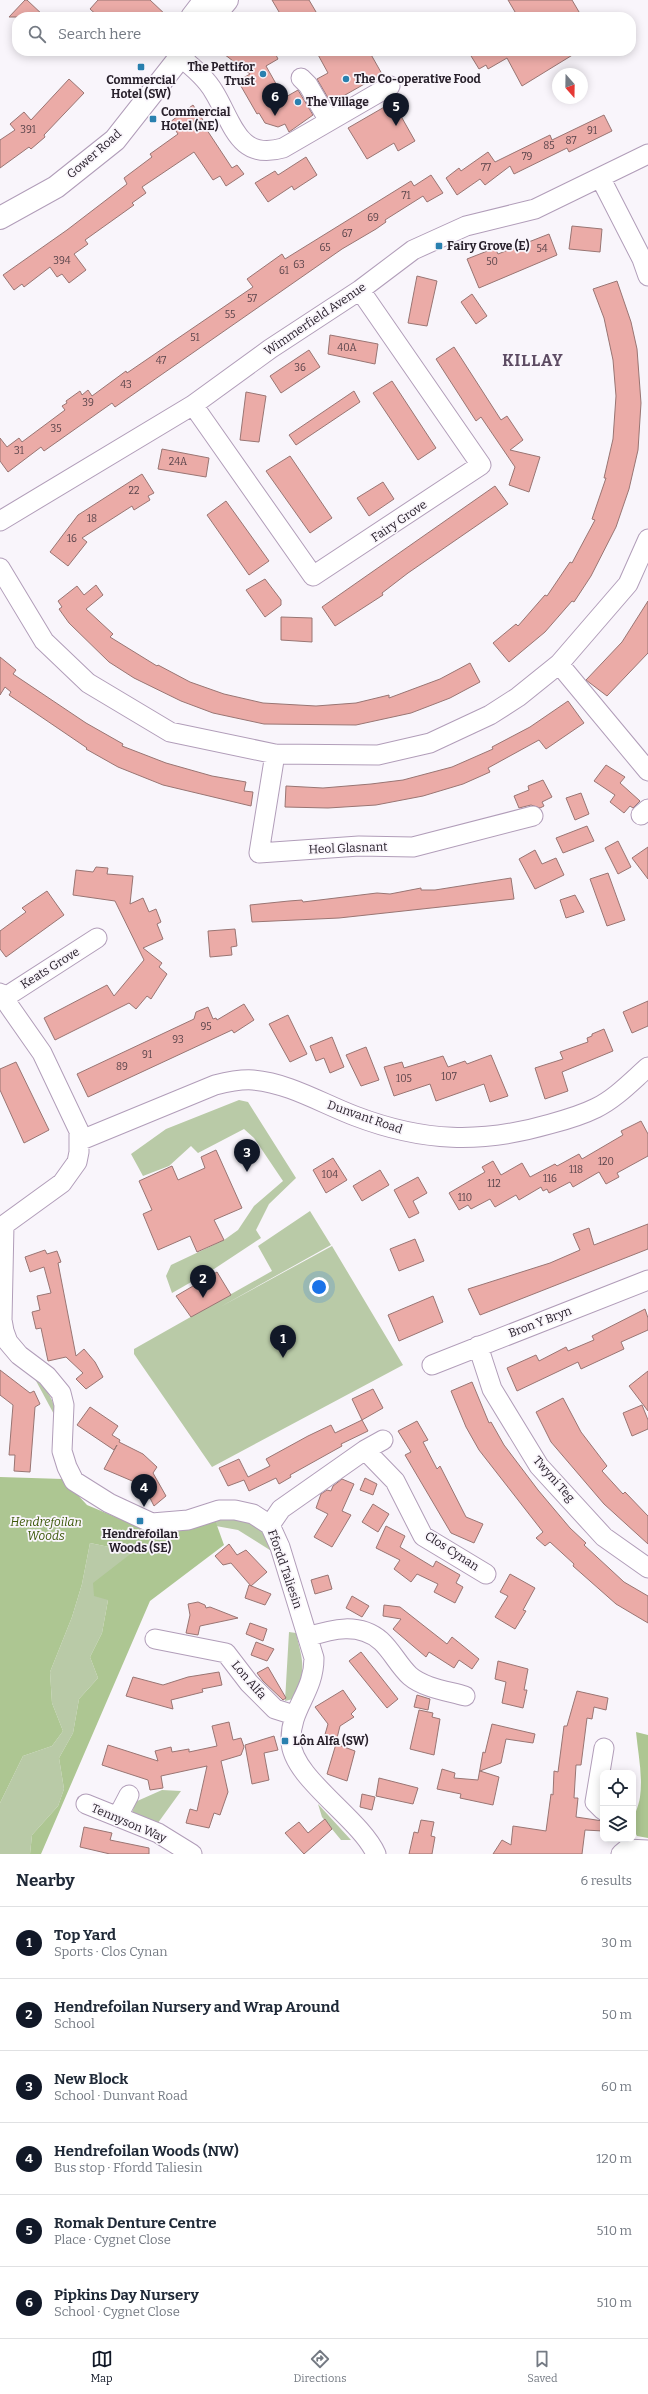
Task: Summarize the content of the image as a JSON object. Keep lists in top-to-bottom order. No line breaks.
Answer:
{"streets":{"main road":["Gower Road"],"street":["Wimmerfield Avenue","Fairy Grove","Heol Glasnant","Keats Grove","Dunvant Road","Bron Y Bryn","Twyni Teg","Clos Cynan","Ffordd Taliesin","Lon Alfa","Tennyson Way"]},"crossings":[["Wimmerfield Avenue","Fairy Grove"],["Keats Grove","Ffordd Taliesin"],["Dunvant Road","Ffordd Taliesin"],["Bron Y Bryn","Twyni Teg"],["Ffordd Taliesin","Lon Alfa"]],"districts":["KILLAY"],"parks":["Hendrefoilan Woods"],"places":{"transit":["Commercial Hotel (SW)","Commercial Hotel (NE)","Fairy Grove (E)","Hendrefoilan Woods (SE)","Lôn Alfa (SW)"],"other":["The Pettifor Trust","The Co-operative Food","The Village"]},"house_numbers":["391","91","87","85","79","77","71","69","67","65","54","394","50","63","61","57","55","51","40A","47","36","43","39","35","31","24A","22","18","16","95","93","91","89","107","105","120","118","104","116","112","110"],"north":"bottom","page":{"search":"Search here","pins":["6","5","3","2","1","4"],"heading":["Nearby","6 results"],"list":[{"mark":"1","name":"Top Yard","note":"Sports · Clos Cynan","value":"30 m"},{"mark":"2","name":"Hendrefoilan Nursery and Wrap Around","note":"School","value":"50 m"},{"mark":"3","name":"New Block","note":"School · Dunvant Road","value":"60 m"},{"mark":"4","name":"Hendrefoilan Woods (NW)","note":"Bus stop · Ffordd Taliesin","value":"120 m"},{"mark":"5","name":"Romak Denture Centre","note":"Place · Cygnet Close","value":"510 m"},{"mark":"6","name":"Pipkins Day Nursery","note":"School · Cygnet Close","value":"510 m"}],"nav":["Map","Directions","Saved"]}}
